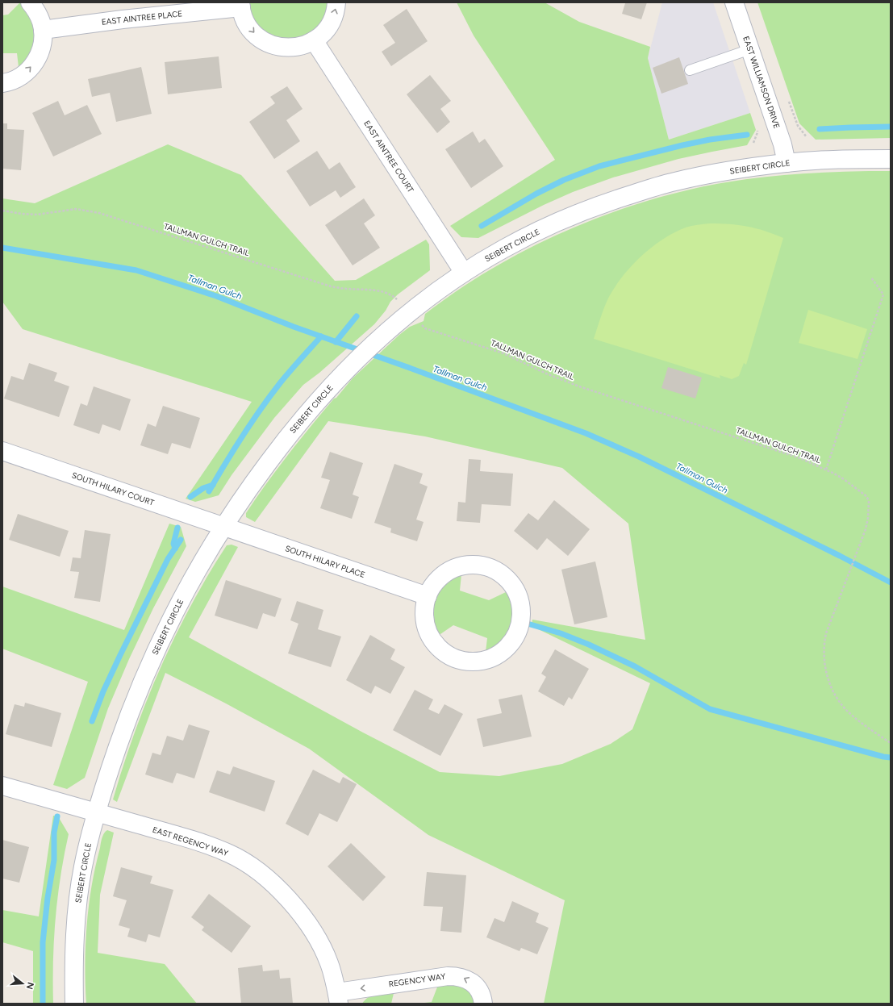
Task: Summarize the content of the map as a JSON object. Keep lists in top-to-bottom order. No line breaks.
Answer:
{"streets":{"street":["EAST AINTREE PLACE","EAST WILLIAMSON DRIVE","EAST AINTREE COURT","SEIBERT CIRCLE","SOUTH HILARY COURT","SOUTH HILARY PLACE","EAST REGENCY WAY","REGENCY WAY"],"path":["TALLMAN GULCH TRAIL"]},"crossings":[["EAST WILLIAMSON DRIVE","SEIBERT CIRCLE"],["EAST AINTREE COURT","SEIBERT CIRCLE"],["SEIBERT CIRCLE","SOUTH HILARY COURT"],["SEIBERT CIRCLE","SOUTH HILARY PLACE"],["SEIBERT CIRCLE","EAST REGENCY WAY"],["SOUTH HILARY COURT","SOUTH HILARY PLACE"],["EAST REGENCY WAY","REGENCY WAY"]],"one_way":["REGENCY WAY"],"water":["Tallman Gulch"],"north":"right"}
